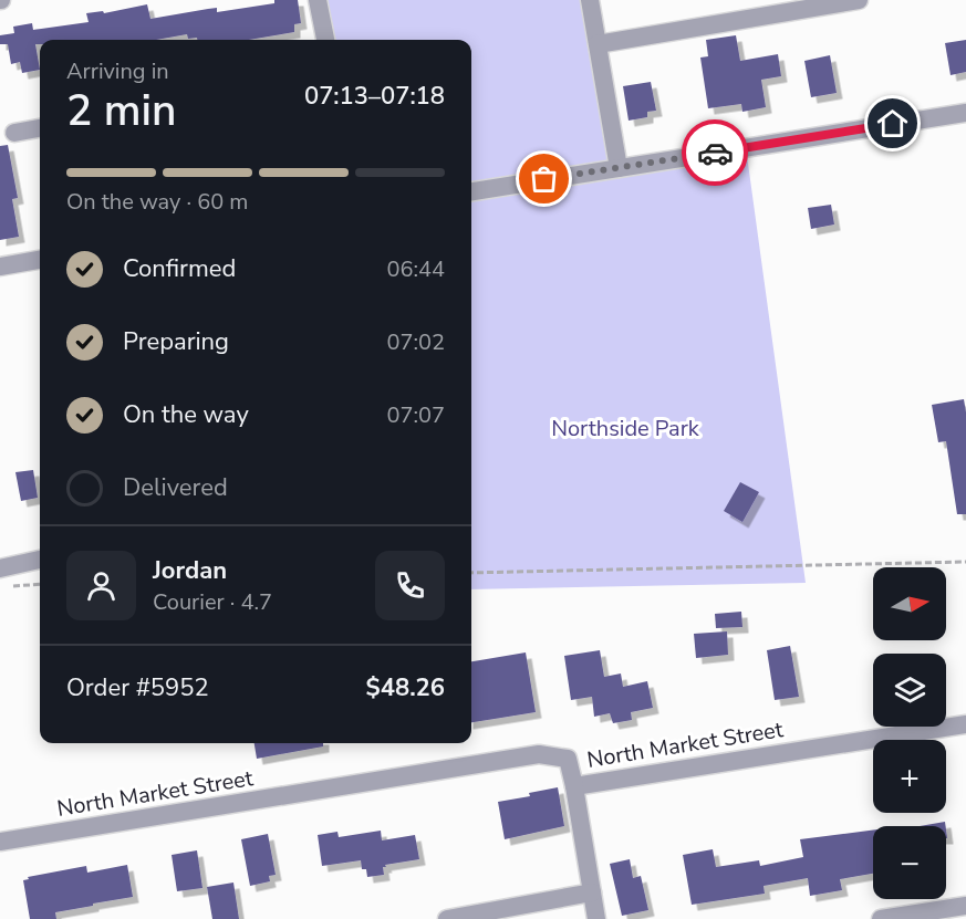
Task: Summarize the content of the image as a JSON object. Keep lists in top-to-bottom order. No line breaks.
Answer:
{"streets":{"street":["North Market Street"]},"parks":["Northside Park"],"north":"right","page":{"heading":["2 min","Arriving in","07:13–07:18"],"panel":["Jordan","Courier · 4.7","Order #5952","$48.26"],"bar":"On the way · 60 m","list":[["Confirmed","06:44"],["Preparing","07:02"],["On the way","07:07"],"Delivered"],"map_buttons":["+","−"]}}
